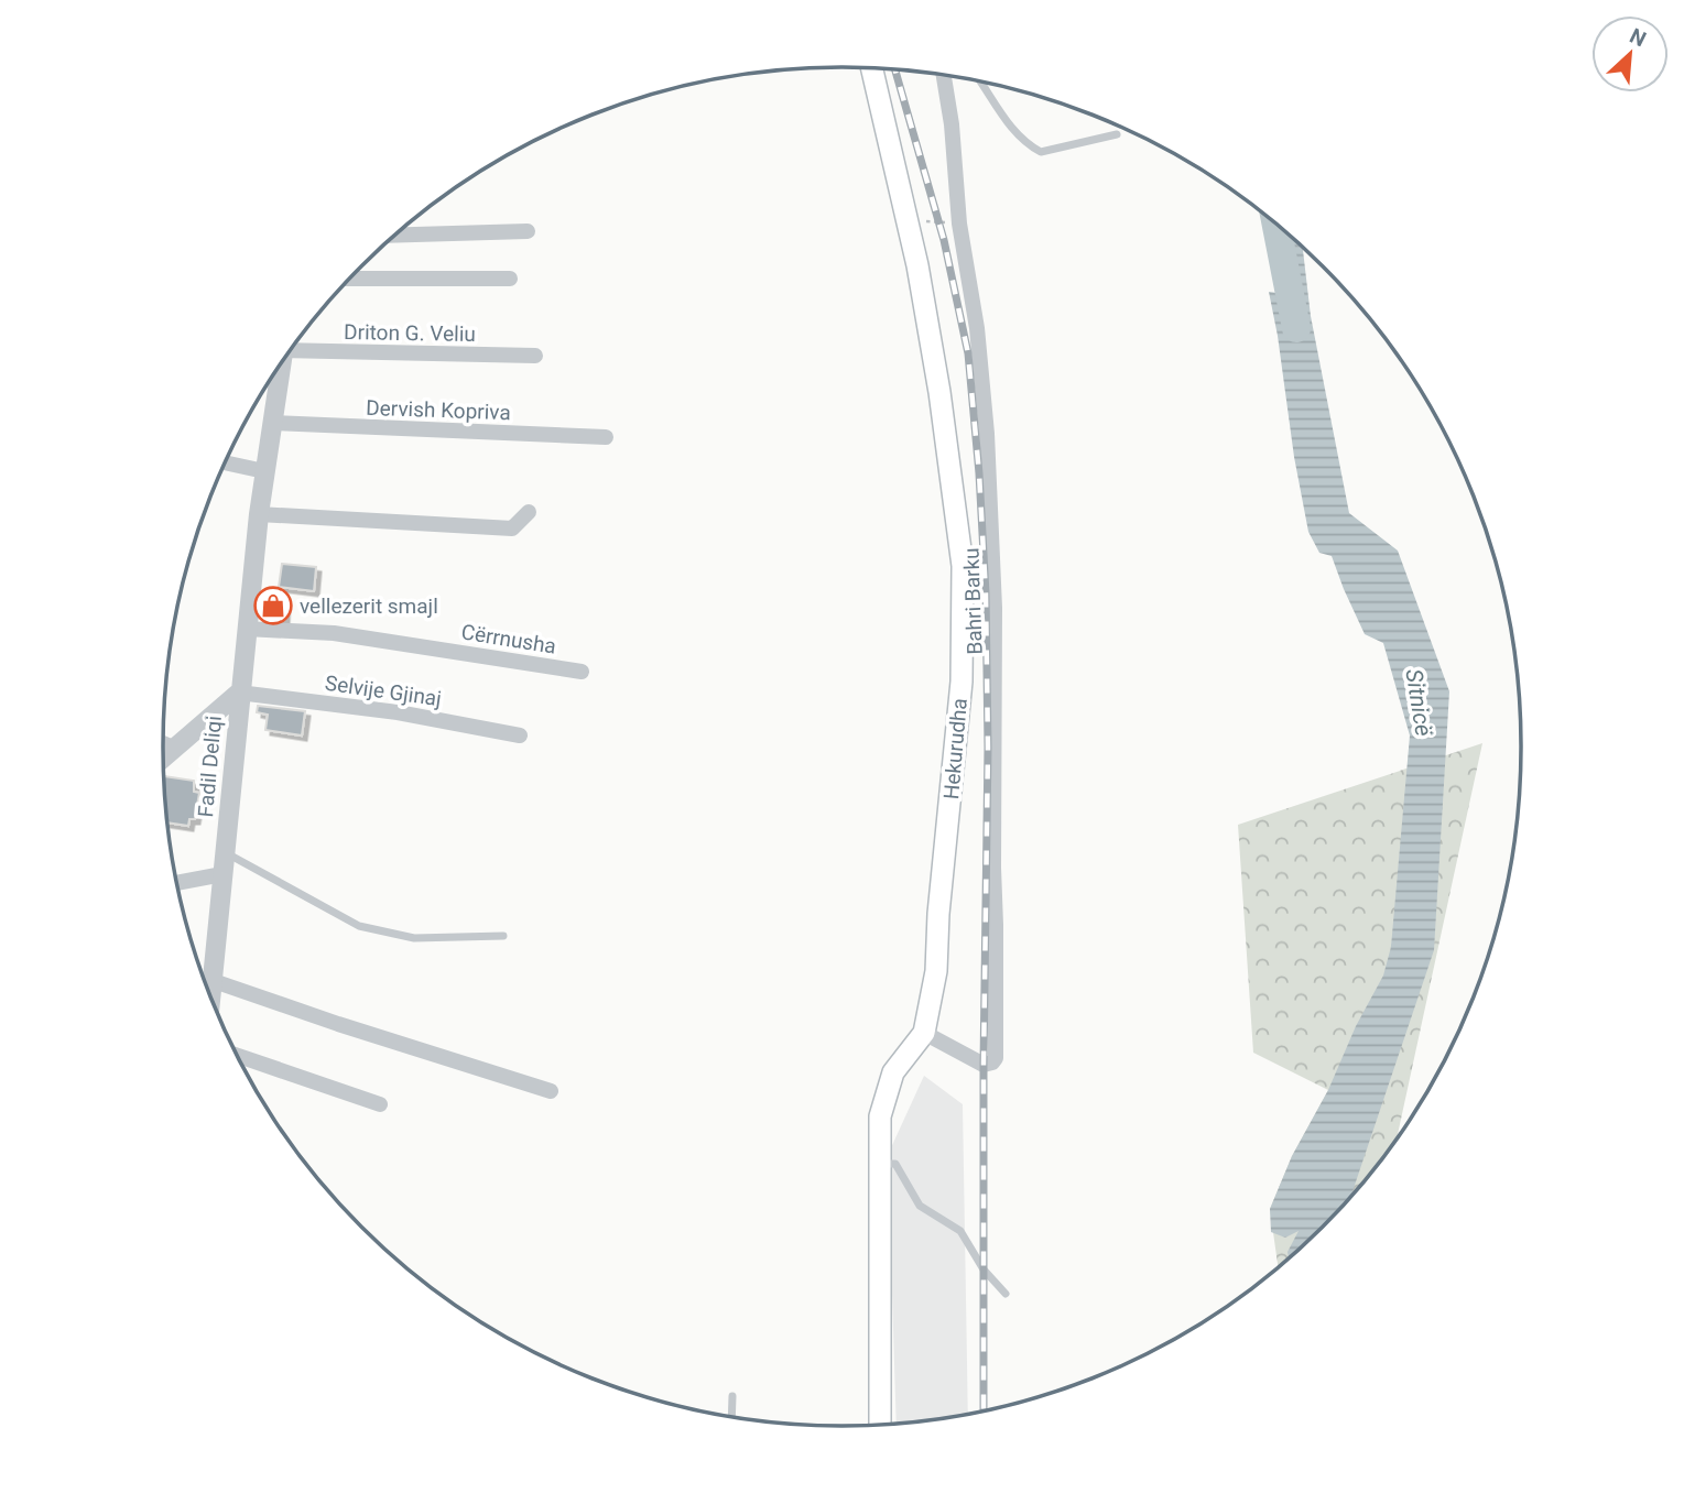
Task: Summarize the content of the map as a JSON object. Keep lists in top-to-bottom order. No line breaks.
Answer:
{"streets":{"main road":["Hekurudha"],"street":["Driton G. Veliu","Dervish Kopriva","Bahri Barku","Cërrnusha","Selvije Gjinaj","Fadil Deliqi"]},"crossings":[["Dervish Kopriva","Fadil Deliqi"],["Bahri Barku","Hekurudha"],["Cërrnusha","Fadil Deliqi"],["Selvije Gjinaj","Fadil Deliqi"]],"water":["Sitnicë"],"places":{"shop":["vellezerit smajl"]},"north":"top right"}
